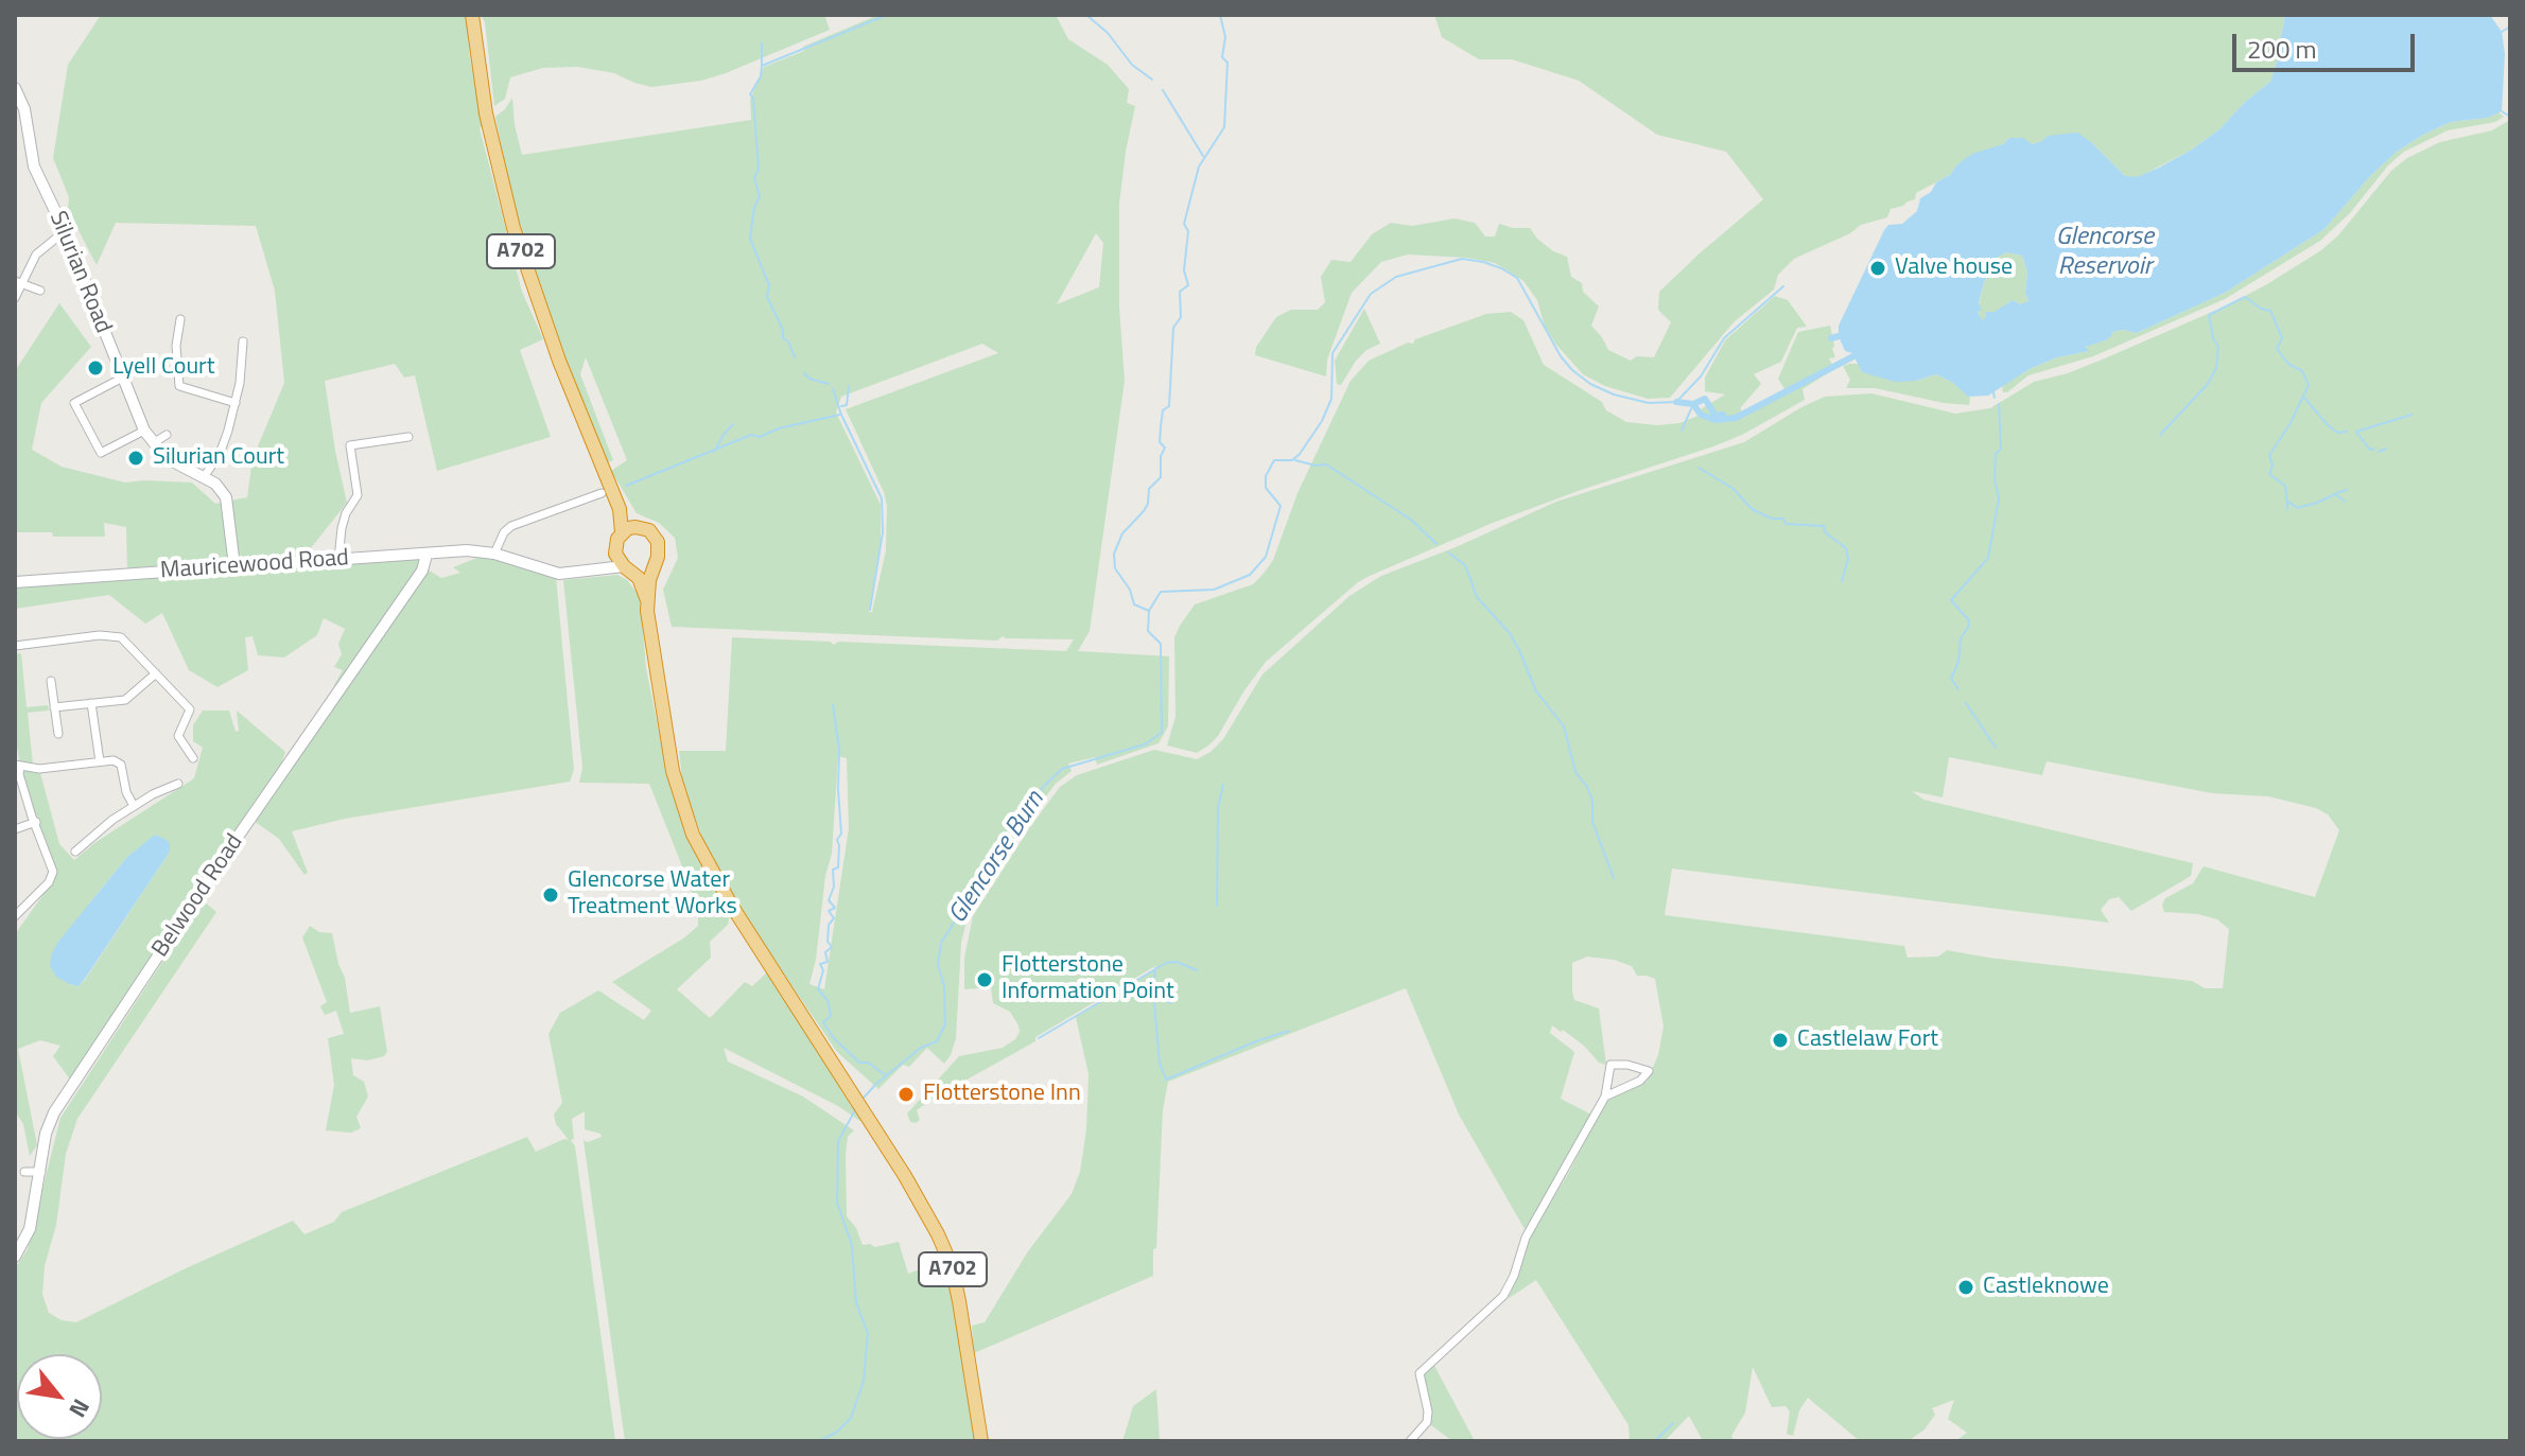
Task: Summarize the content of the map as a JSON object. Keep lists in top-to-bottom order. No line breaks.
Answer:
{"streets":{"highway":["A702"],"street":["Silurian Road","Mauricewood Road","Belwood Road"]},"crossings":[["A702","Mauricewood Road"],["Silurian Road","Mauricewood Road"],["Mauricewood Road","Belwood Road"]],"water":["Glencorse Reservoir","Glencorse Burn"],"places":["Valve house","Lyell Court","Silurian Court","Glencorse Water Treatment Works","Flotterstone Information Point","Castlelaw Fort","Flotterstone Inn","Castleknowe"],"scale_bar":"200 m","north":"bottom right"}
